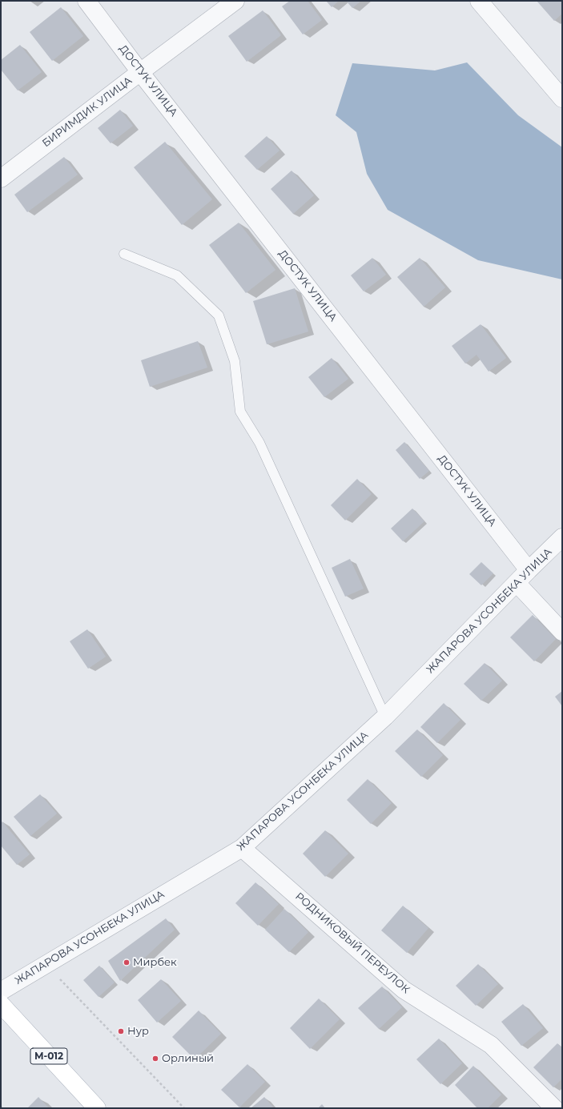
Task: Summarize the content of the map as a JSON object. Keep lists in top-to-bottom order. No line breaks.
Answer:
{"streets":{"main road":["М-012"],"street":["ДОСТУК УЛИЦА","БИРИМДИК УЛИЦА","ЖАПАРОВА УСОНБЕКА УЛИЦА","РОДНИКОВЫЙ ПЕРЕУЛОК"]},"crossings":[["ДОСТУК УЛИЦА","БИРИМДИК УЛИЦА"],["ДОСТУК УЛИЦА","ЖАПАРОВА УСОНБЕКА УЛИЦА"],["ЖАПАРОВА УСОНБЕКА УЛИЦА","РОДНИКОВЫЙ ПЕРЕУЛОК"]],"places":["Мирбек","Нур","Орлиный"]}
